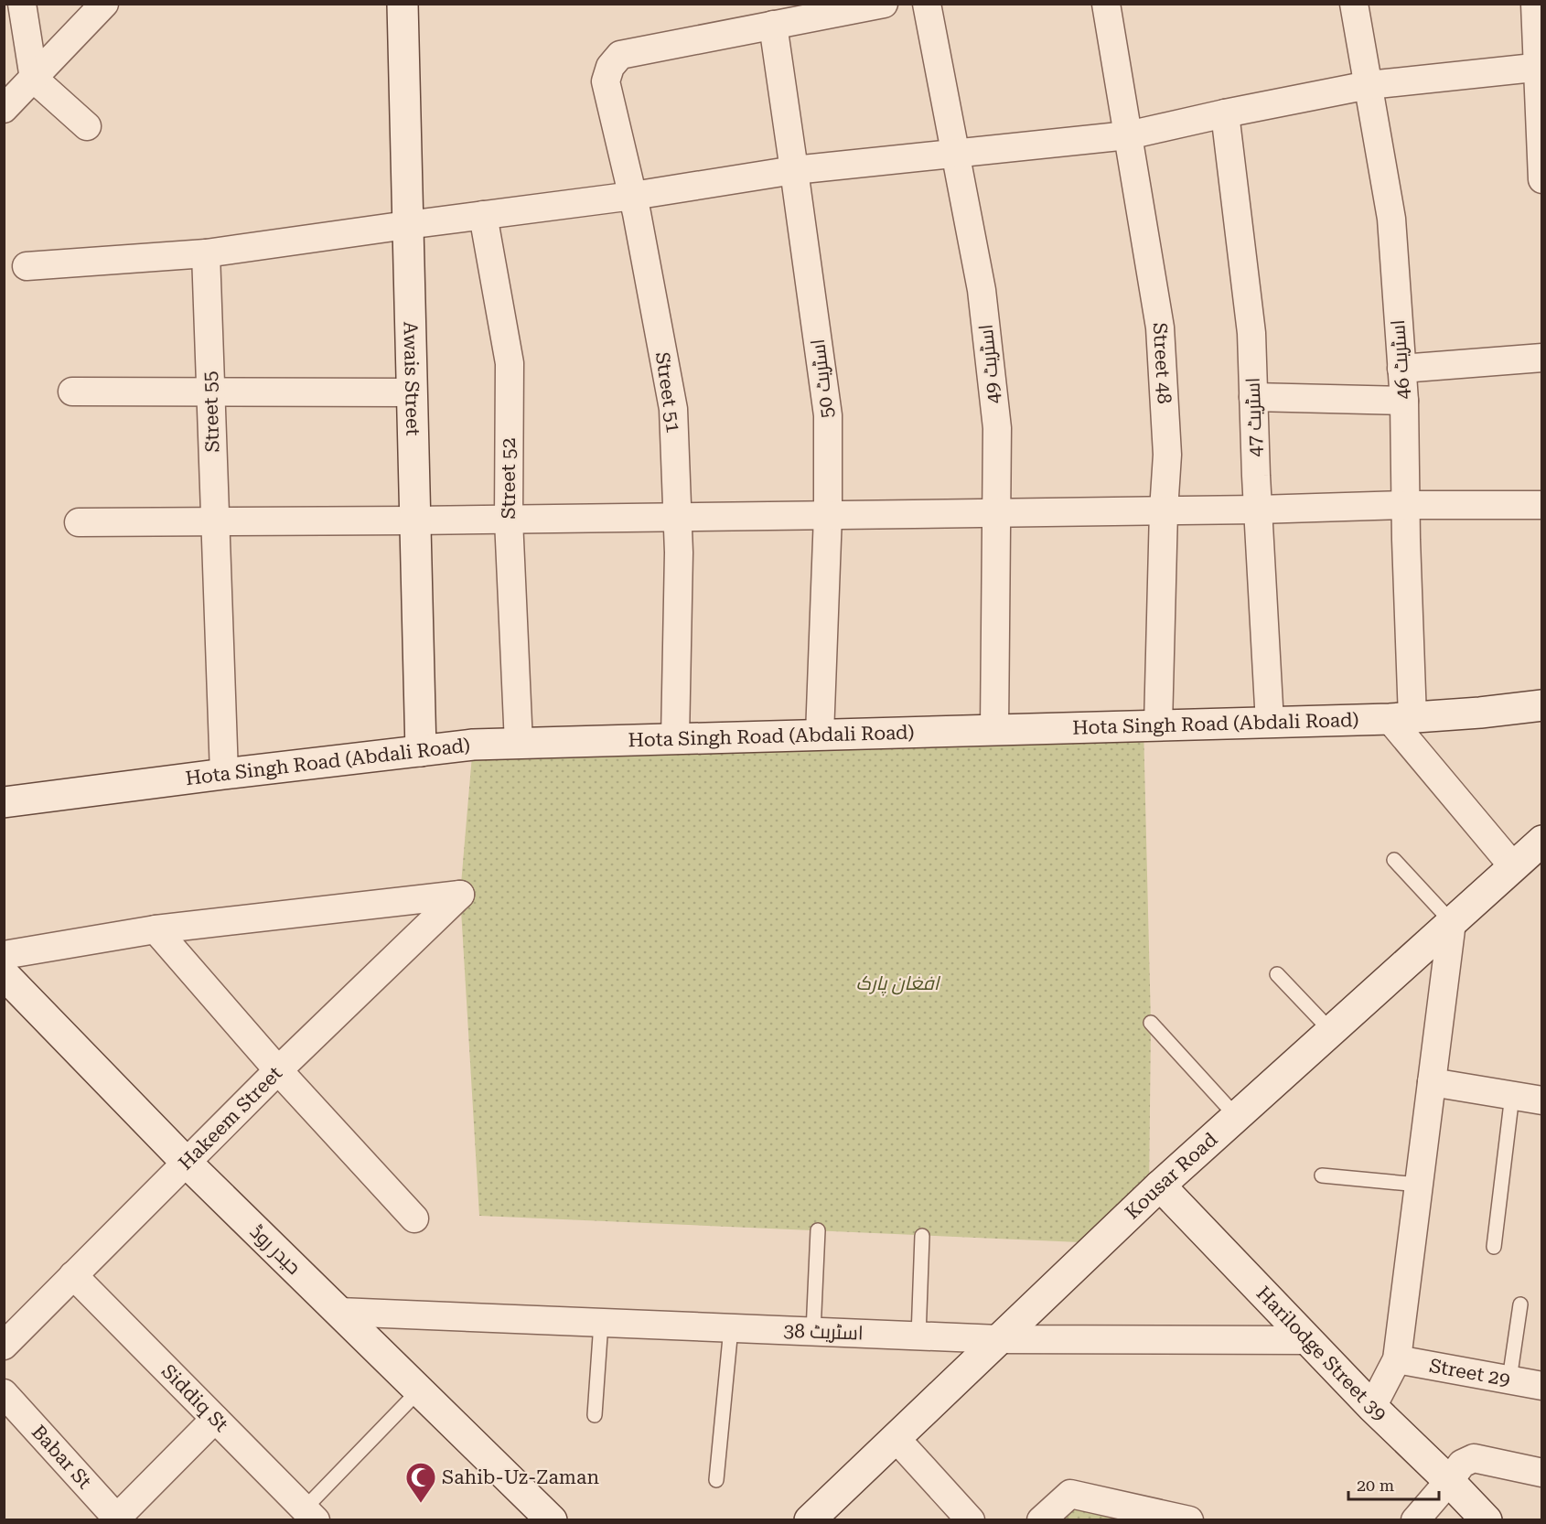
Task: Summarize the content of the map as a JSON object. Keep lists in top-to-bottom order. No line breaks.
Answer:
{"streets":{"main road":["Awais Street","Hota Singh Road (Abdali Road)","Kousar Road","حیدر روڈ","Harilodge Street 39"],"street":["اسٹریٹ 46","Street 48","اسٹریٹ 49","اسٹریٹ 50","Street 51","Street 55","اسٹریٹ 47","Street 52","Hakeem Street","اسٹریٹ 38","Street 29","Siddiq St","Babar St"]},"crossings":[["اسٹریٹ 46","Hota Singh Road (Abdali Road)"],["Street 48","Hota Singh Road (Abdali Road)"],["اسٹریٹ 49","Hota Singh Road (Abdali Road)"],["Awais Street","Hota Singh Road (Abdali Road)"],["اسٹریٹ 50","Street 51"],["اسٹریٹ 50","Hota Singh Road (Abdali Road)"],["Street 51","Hota Singh Road (Abdali Road)"],["Street 55","Hota Singh Road (Abdali Road)"],["اسٹریٹ 47","Hota Singh Road (Abdali Road)"],["Street 52","Hota Singh Road (Abdali Road)"],["Hakeem Street","حیدر روڈ"],["Hakeem Street","Siddiq St"],["Kousar Road","اسٹریٹ 38"],["Kousar Road","Harilodge Street 39"],["حیدر روڈ","اسٹریٹ 38"],["اسٹریٹ 38","Harilodge Street 39"]],"parks":["افغان پارک"],"places":{"mosque":["Sahib-Uz-Zaman"]},"scale_bar":"20 m"}
